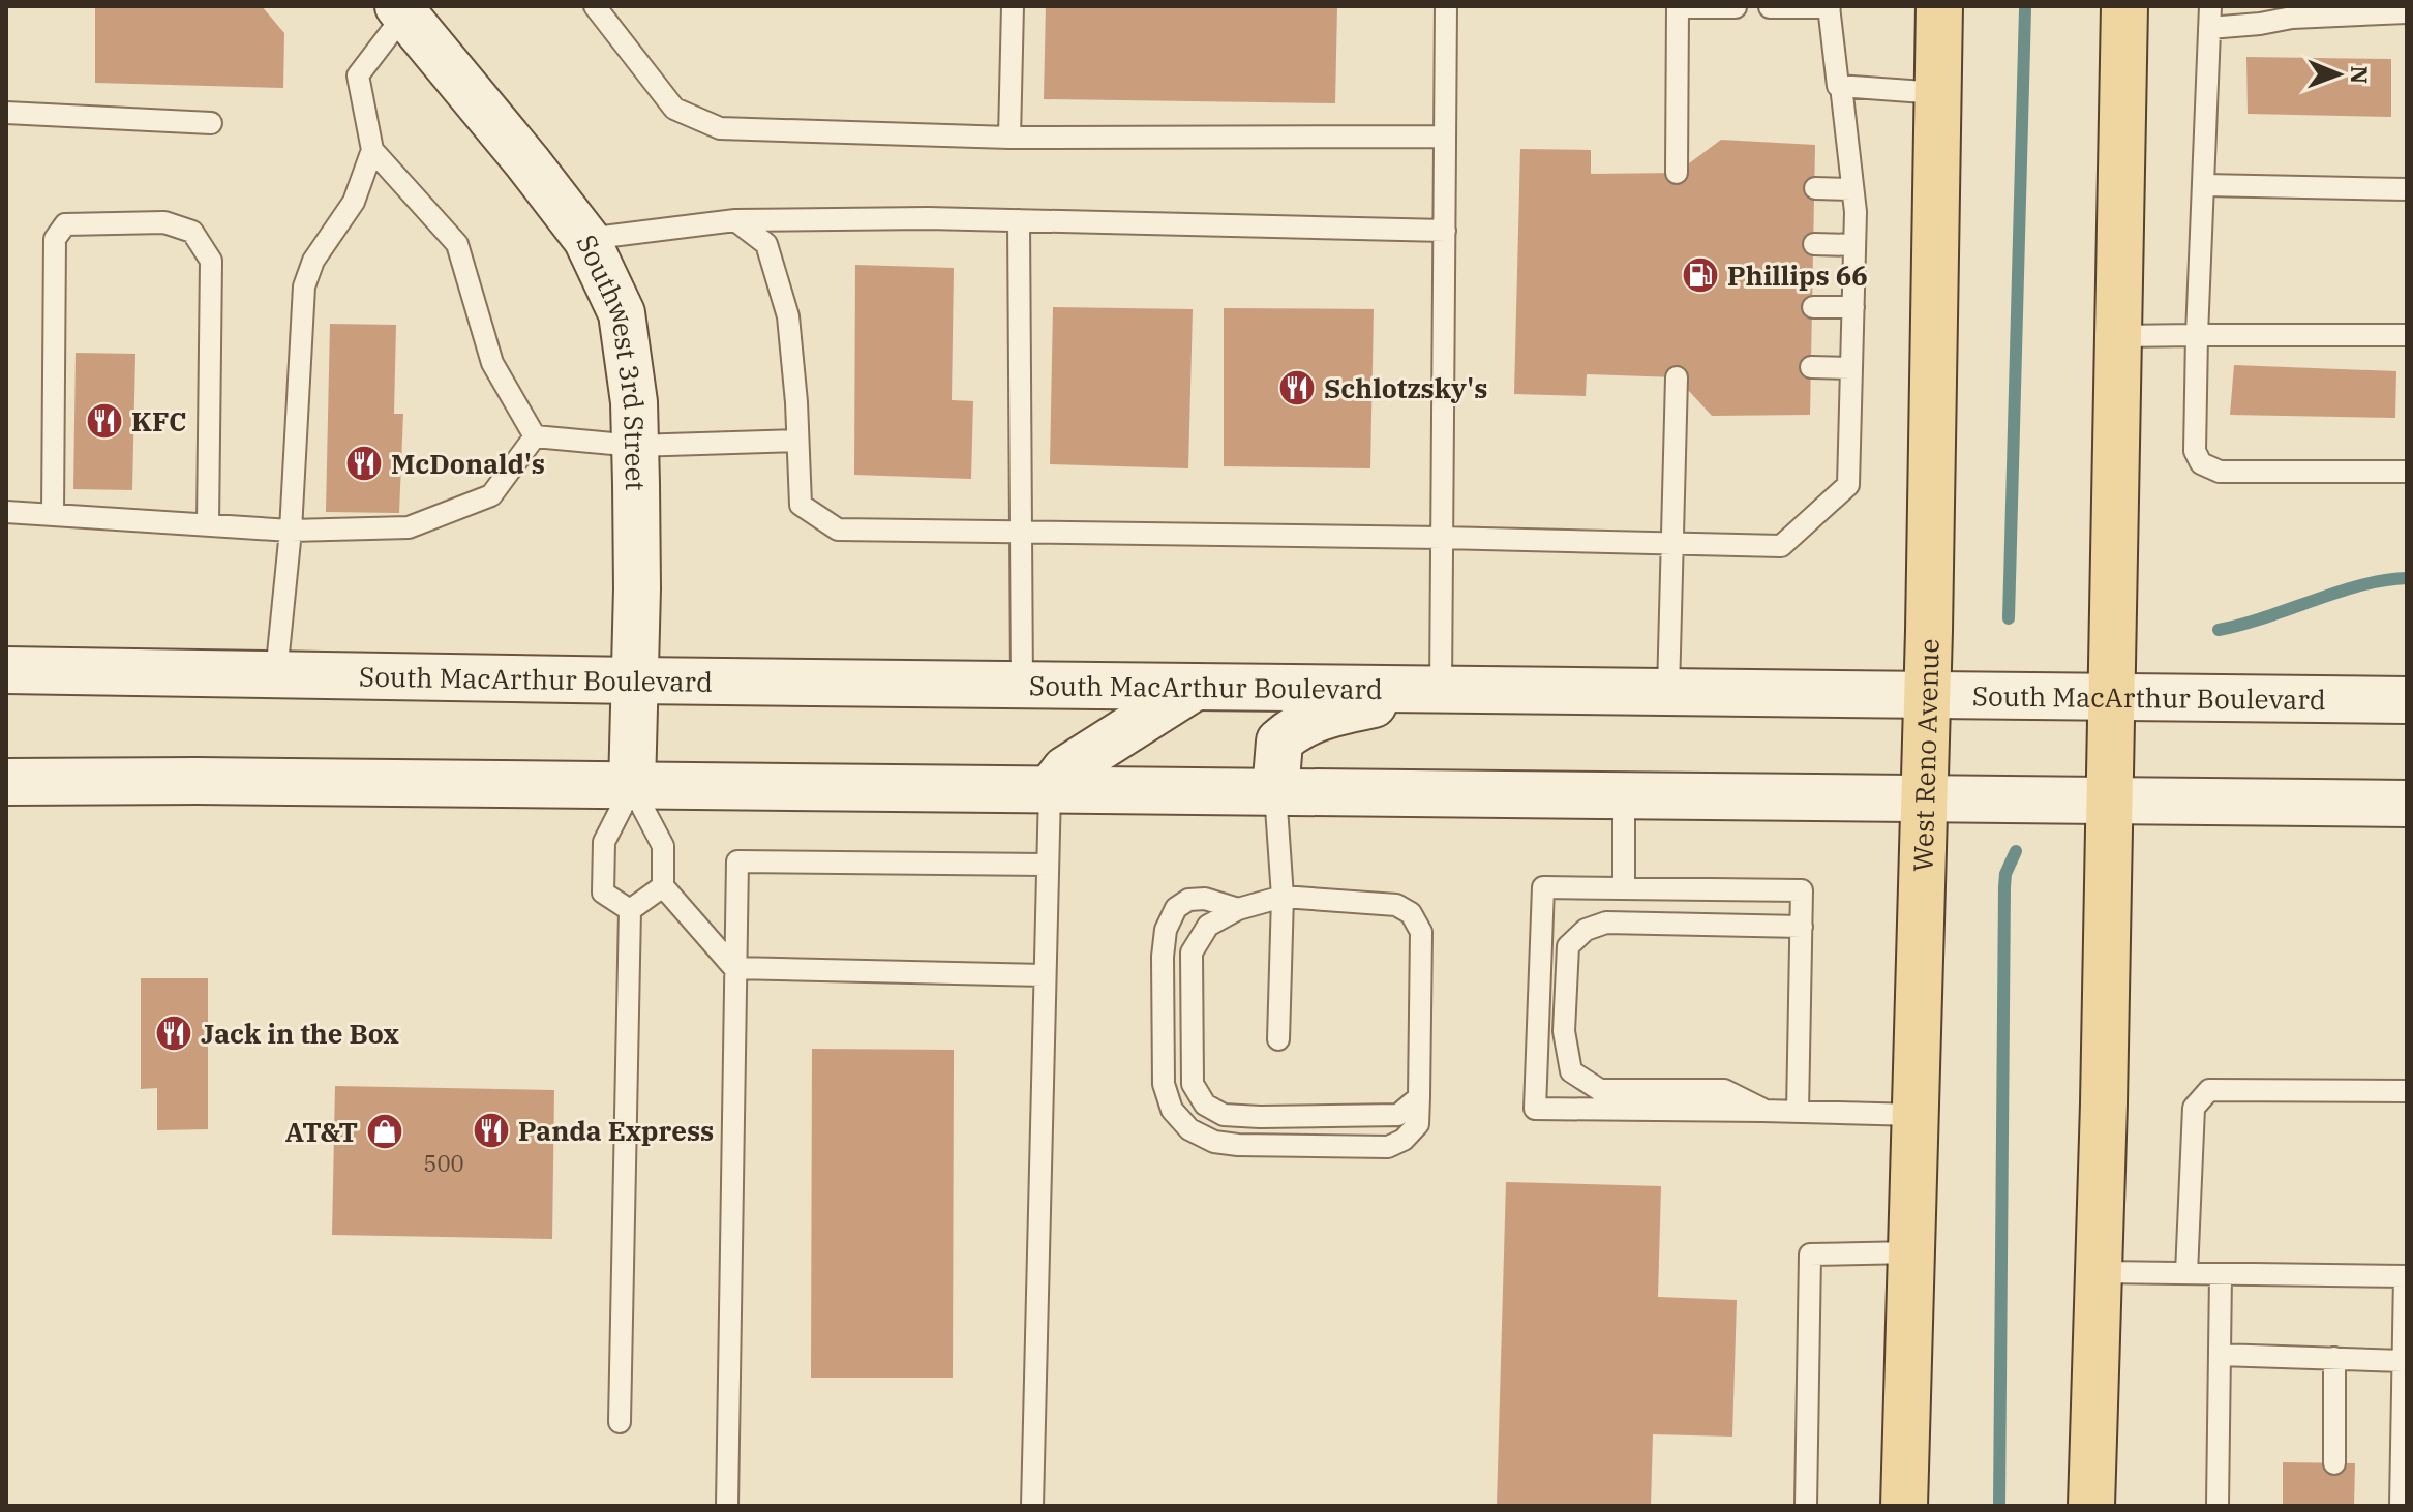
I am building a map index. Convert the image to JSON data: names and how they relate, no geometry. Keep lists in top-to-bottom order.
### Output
{
  "streets": {
    "main road": ["Southwest 3rd Street", "South MacArthur Boulevard", "West Reno Avenue"]
  },
  "crossings": [
    ["Southwest 3rd Street", "South MacArthur Boulevard"],
    ["South MacArthur Boulevard", "West Reno Avenue"]
  ],
  "places": {
    "fuel station": ["Phillips 66"],
    "restaurant": [
      "Schlotzsky's",
      "KFC",
      "McDonald's",
      "Jack in the Box",
      "Panda Express"
    ],
    "shop": ["AT&T"]
  },
  "house_numbers": ["500"],
  "north": "right"
}
